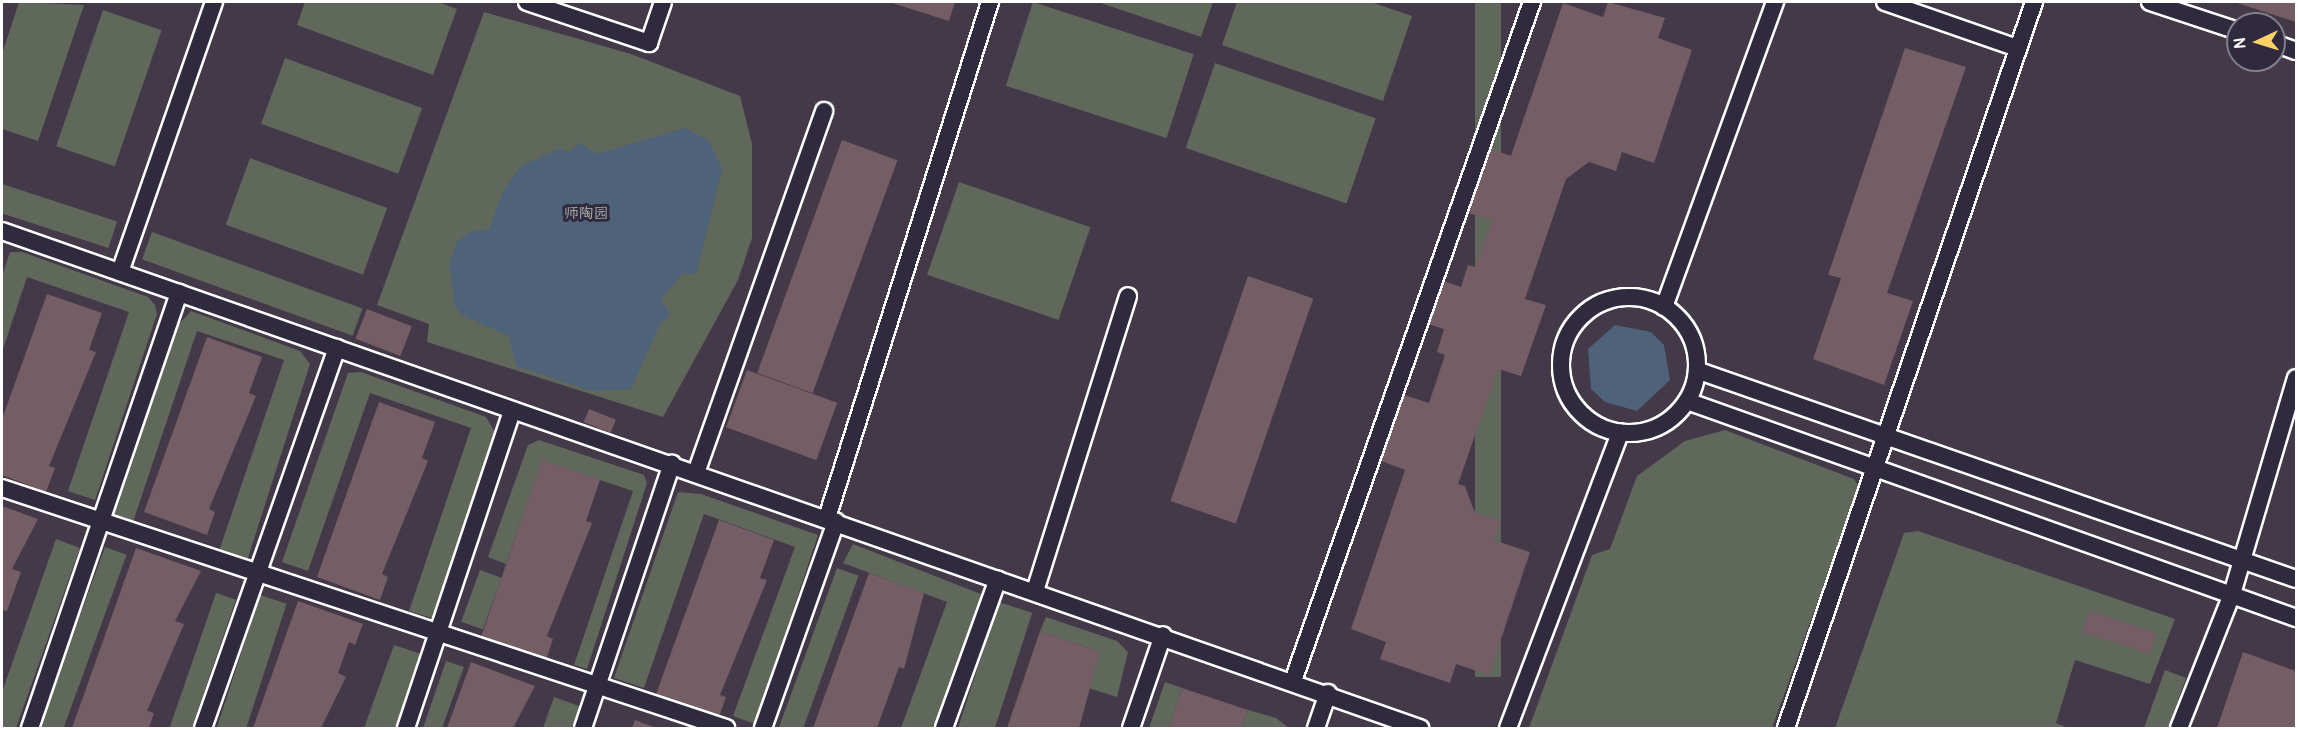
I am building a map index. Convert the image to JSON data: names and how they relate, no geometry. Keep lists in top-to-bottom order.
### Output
{
  "parks": ["师陶园"],
  "north": "left"
}
